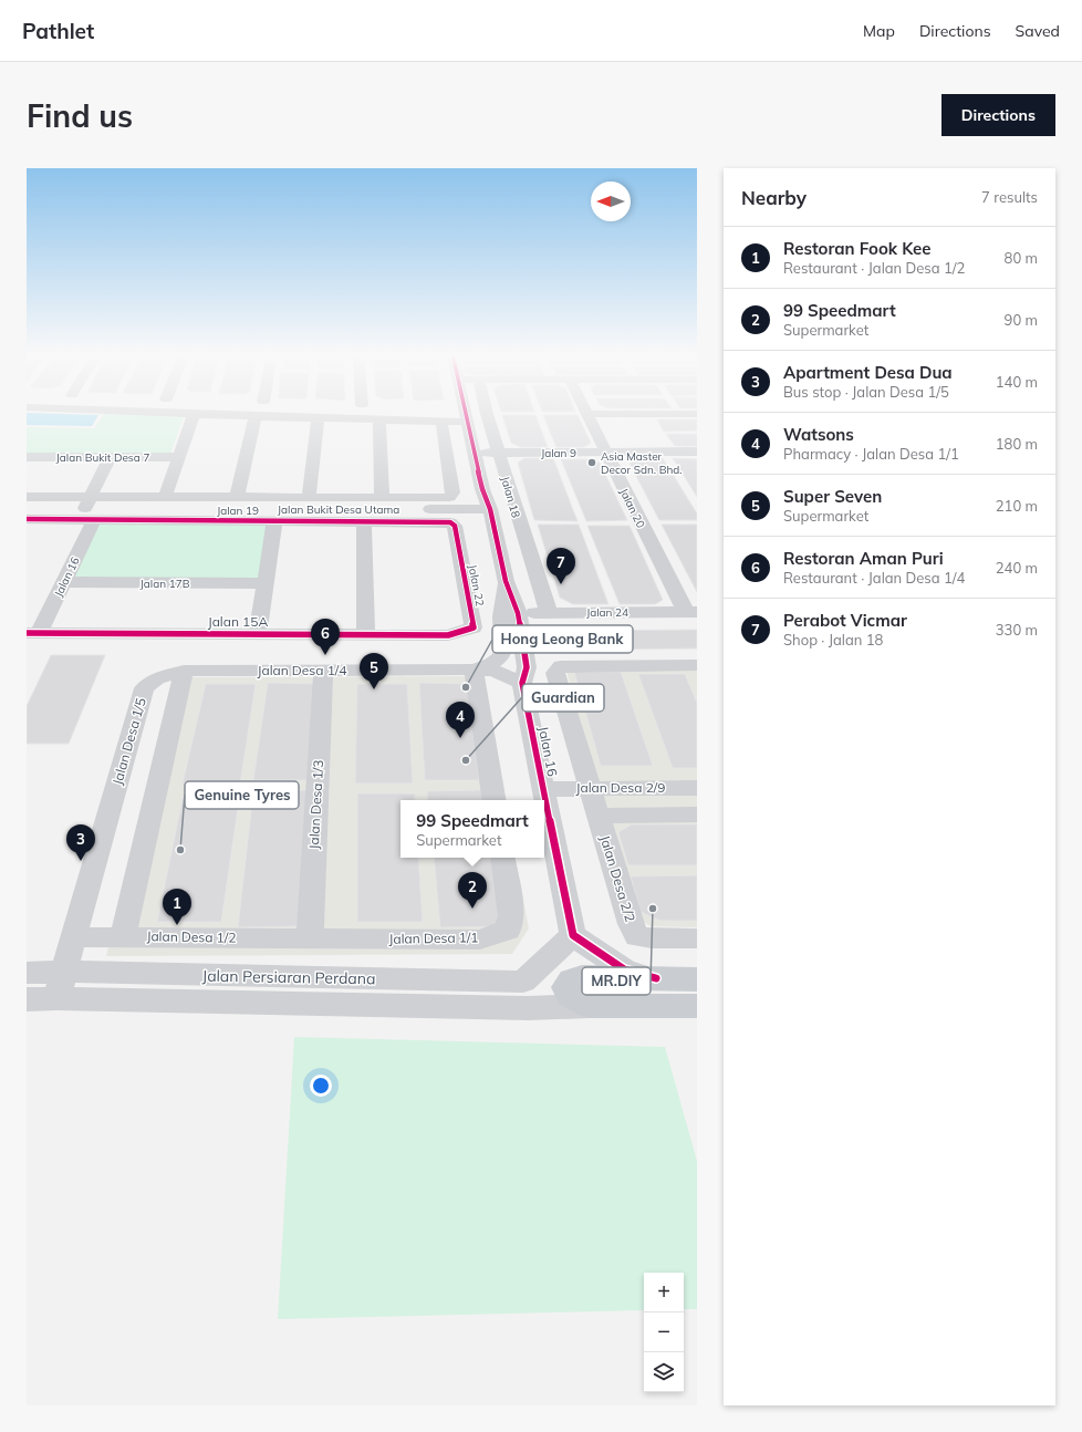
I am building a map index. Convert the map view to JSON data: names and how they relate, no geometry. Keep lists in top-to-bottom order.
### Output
{
  "streets": {
    "main road": ["Jalan Persiaran Perdana"],
    "street": [
      "Jalan 9",
      "Jalan Bukit Desa 7",
      "Jalan 18",
      "Jalan 20",
      "Jalan Bukit Desa Utama",
      "Jalan 19",
      "Jalan 16",
      "Jalan 17B",
      "Jalan 22",
      "Jalan 24",
      "Jalan 15A",
      "Jalan Desa 1/4",
      "Jalan Desa 1/5",
      "Jalan Desa 2/9",
      "Jalan Desa 1/3",
      "Jalan Desa 2/2",
      "Jalan Desa 1/2",
      "Jalan Desa 1/1"
    ]
  },
  "crossings": [
    ["Jalan 9", "Jalan 18"],
    ["Jalan 9", "Jalan 20"],
    ["Jalan 9", "Jalan 16"],
    ["Jalan Bukit Desa 7", "Jalan 16"],
    ["Jalan 18", "Jalan 24"],
    ["Jalan 20", "Jalan 24"],
    ["Jalan Bukit Desa Utama", "Jalan 19"],
    ["Jalan Bukit Desa Utama", "Jalan 16"],
    ["Jalan 19", "Jalan 16"],
    ["Jalan 19", "Jalan 22"],
    ["Jalan 16", "Jalan 17B"],
    ["Jalan 16", "Jalan 24"],
    ["Jalan 16", "Jalan 15A"],
    ["Jalan 16", "Jalan Desa 1/4"],
    ["Jalan 16", "Jalan Desa 2/9"],
    ["Jalan 22", "Jalan 15A"],
    ["Jalan Desa 1/4", "Jalan Desa 1/5"],
    ["Jalan Desa 1/4", "Jalan Desa 1/3"],
    ["Jalan Desa 1/5", "Jalan Desa 1/2"],
    ["Jalan Desa 1/5", "Jalan Persiaran Perdana"],
    ["Jalan Desa 2/9", "Jalan Desa 2/2"],
    ["Jalan Desa 1/3", "Jalan Desa 1/2"],
    ["Jalan Desa 1/3", "Jalan Desa 1/1"],
    ["Jalan Desa 1/2", "Jalan Desa 1/1"]
  ],
  "places": [
    "Asia Master Decor Sdn. Bhd.",
    "Hong Leong Bank",
    "Guardian",
    "Genuine Tyres",
    "MR.DIY"
  ],
  "north": "left",
  "page": {
    "header": "Pathlet",
    "nav": ["Map", "Directions", "Saved"],
    "buttons": "Directions",
    "title": "Find us",
    "heading": ["Nearby", "7 results"],
    "list": [
      {
        "mark": "1",
        "name": "Restoran Fook Kee",
        "note": "Restaurant · Jalan Desa 1/2",
        "value": "80 m"
      },
      {
        "mark": "2",
        "name": "99 Speedmart",
        "note": "Supermarket",
        "value": "90 m"
      },
      {
        "mark": "3",
        "name": "Apartment Desa Dua",
        "note": "Bus stop · Jalan Desa 1/5",
        "value": "140 m"
      },
      {
        "mark": "4",
        "name": "Watsons",
        "note": "Pharmacy · Jalan Desa 1/1",
        "value": "180 m"
      },
      {
        "mark": "5",
        "name": "Super Seven",
        "note": "Supermarket",
        "value": "210 m"
      },
      {
        "mark": "6",
        "name": "Restoran Aman Puri",
        "note": "Restaurant · Jalan Desa 1/4",
        "value": "240 m"
      },
      {
        "mark": "7",
        "name": "Perabot Vicmar",
        "note": "Shop · Jalan 18",
        "value": "330 m"
      }
    ],
    "pins": [
      "7",
      "6",
      "5",
      "4",
      "3",
      "2",
      "1"
    ],
    "popup": ["99 Speedmart", "Supermarket"],
    "map_buttons": ["+", "−"]
  }
}
